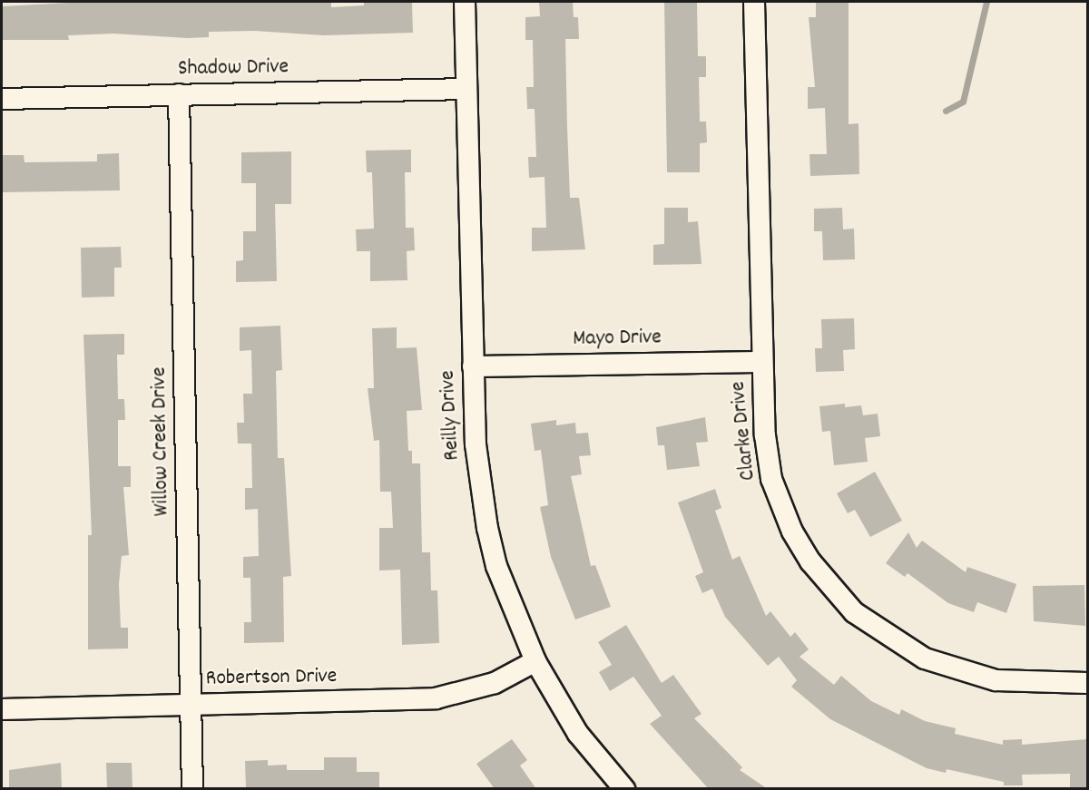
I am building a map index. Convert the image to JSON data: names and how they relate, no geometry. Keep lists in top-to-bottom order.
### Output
{
  "streets": {
    "street": [
      "Shadow Drive",
      "Mayo Drive",
      "Reilly Drive",
      "Clarke Drive",
      "Willow Creek Drive",
      "Robertson Drive"
    ]
  },
  "crossings": [
    ["Shadow Drive", "Reilly Drive"],
    ["Shadow Drive", "Willow Creek Drive"],
    ["Mayo Drive", "Reilly Drive"],
    ["Mayo Drive", "Clarke Drive"],
    ["Reilly Drive", "Robertson Drive"],
    ["Willow Creek Drive", "Robertson Drive"]
  ]
}
